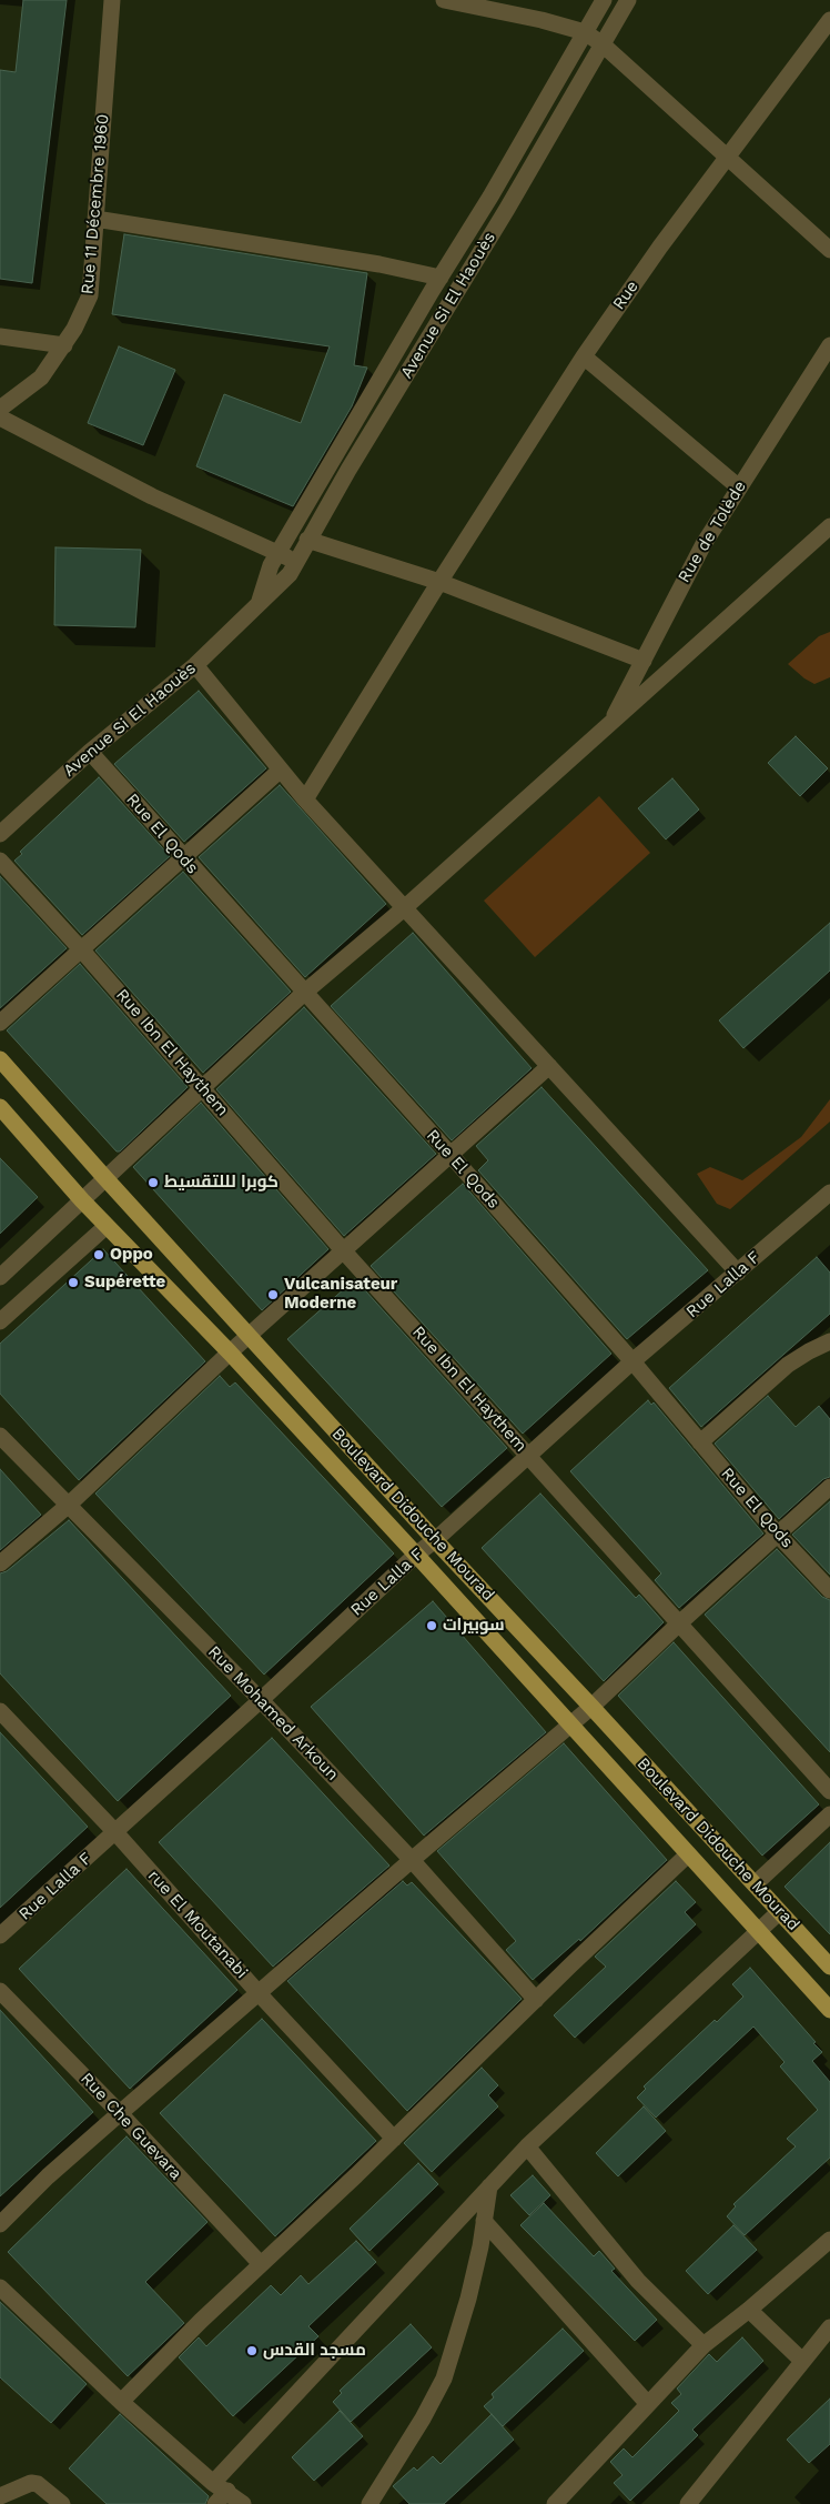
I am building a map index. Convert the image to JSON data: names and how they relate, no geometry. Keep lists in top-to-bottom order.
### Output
{
  "streets": {
    "main road": ["Boulevard Didouche Mourad"],
    "street": [
      "Rue 11 Décembre 1960",
      "Rue",
      "Avenue Si El Haouès",
      "Rue de Tolède",
      "Rue El Qods",
      "Rue Ibn El Haythem",
      "Rue Lalla F",
      "Rue Mohamed Arkoun",
      "rue El Moutanabi",
      "Rue Che Guevara"
    ]
  },
  "crossings": [
    ["Avenue Si El Haouès", "Rue El Qods"],
    ["Rue El Qods", "Rue Lalla F"],
    ["Rue Ibn El Haythem", "Rue Lalla F"],
    ["Rue Lalla F", "Boulevard Didouche Mourad"],
    ["Rue Lalla F", "Rue Mohamed Arkoun"],
    ["Rue Lalla F", "rue El Moutanabi"]
  ],
  "places": [
    "كوبرا لللتقسيط",
    "Oppo",
    "Supérette",
    "Vulcanisateur Moderne",
    "سوبيرات",
    "مسجد القدس"
  ]
}
